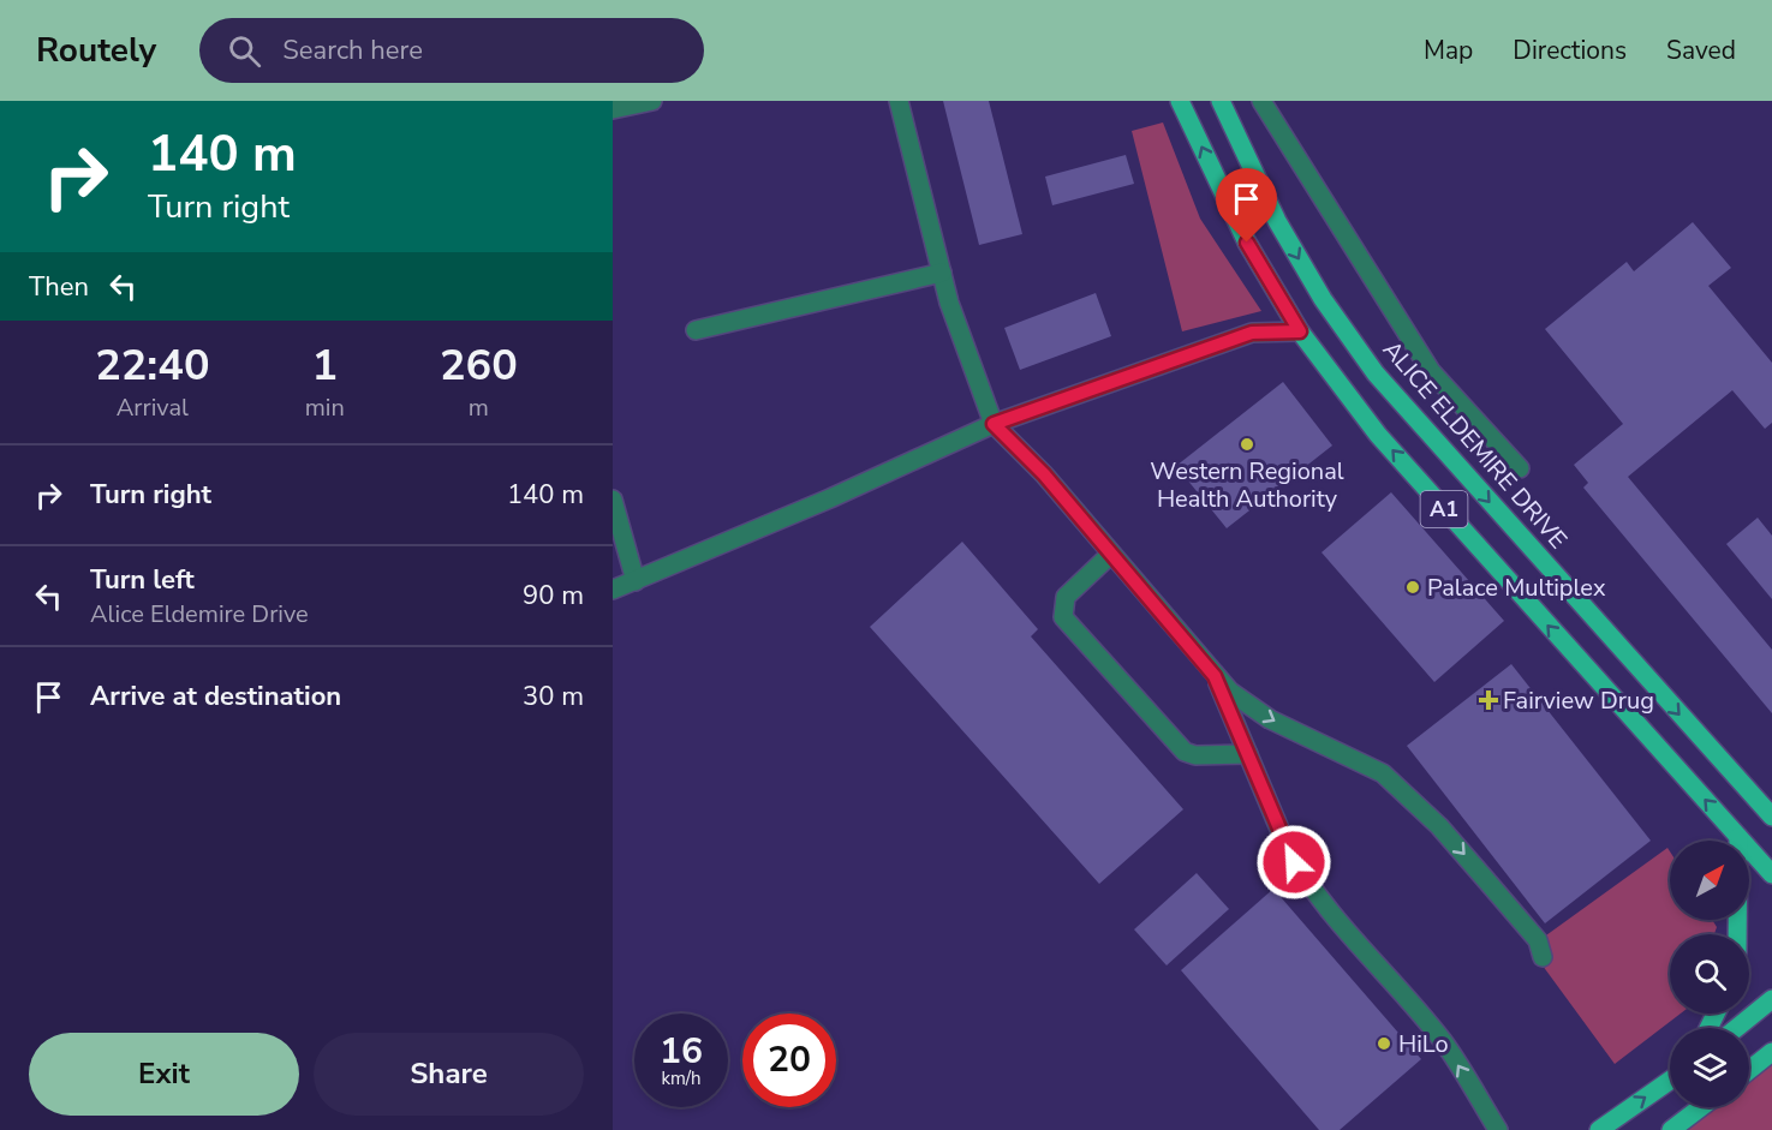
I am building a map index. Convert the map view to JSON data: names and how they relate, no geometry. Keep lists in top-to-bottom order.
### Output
{
  "streets": {
    "main road": ["ALICE ELDEMIRE DRIVE", "A1"]
  },
  "places": {
    "other": ["Western Regional Health Authority", "Palace Multiplex", "HiLo"],
    "health": ["Fairview Drug"]
  },
  "north": "top right",
  "page": {
    "header": "Routely",
    "search": "Search here",
    "nav": ["Map", "Directions", "Saved"],
    "turn": ["140 m", "Turn right"],
    "then": "Then",
    "eta": [
      "22:40",
      "Arrival",
      "1",
      "min",
      "260",
      "m"
    ],
    "list": [
      {
        "name": "Turn right",
        "value": "140 m"
      },
      {
        "name": "Turn left",
        "note": "Alice Eldemire Drive",
        "value": "90 m"
      },
      {
        "name": "Arrive at destination",
        "value": "30 m"
      }
    ],
    "speed": "16 km/h",
    "limit": "20",
    "buttons": ["Exit", "Share"]
  }
}
